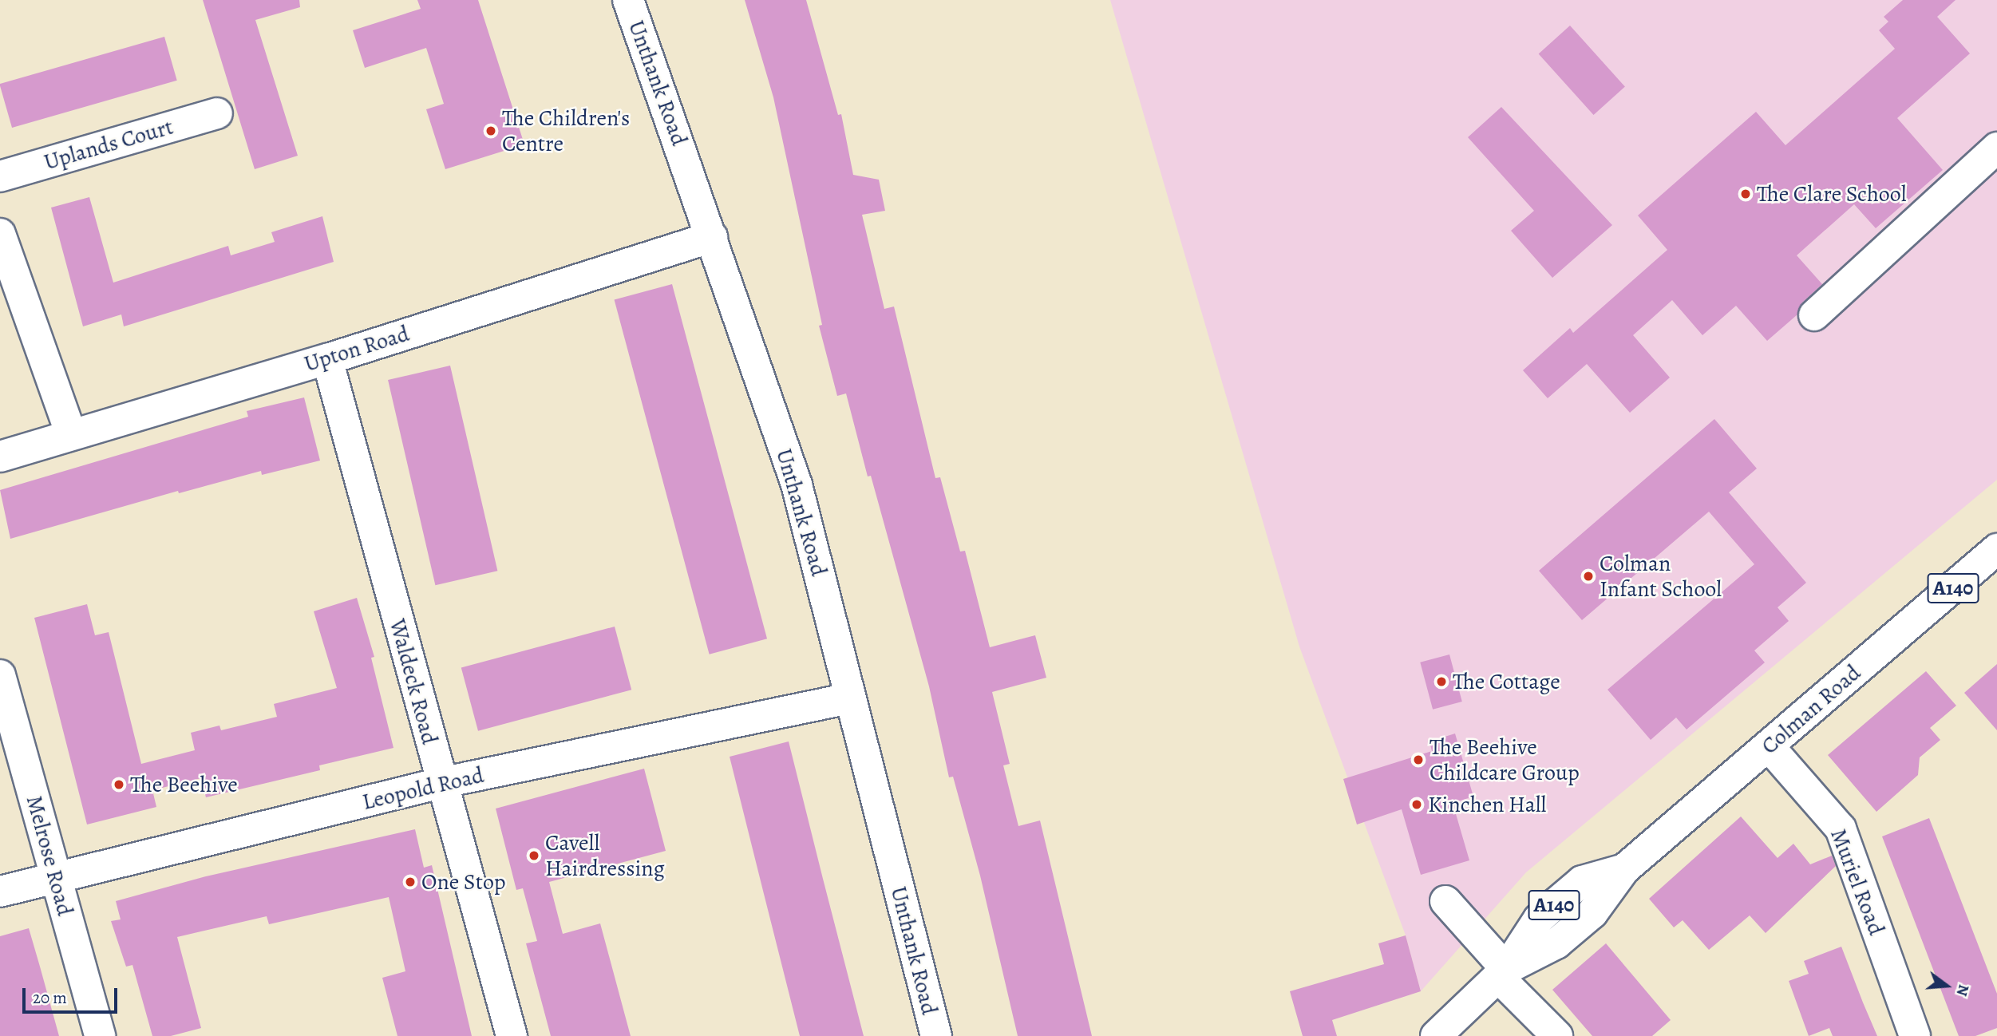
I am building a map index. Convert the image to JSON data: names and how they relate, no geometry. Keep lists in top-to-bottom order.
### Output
{
  "streets": {
    "main road": [
      "Unthank Road",
      "Uplands Court",
      "Upton Road",
      "A140",
      "Waldeck Road",
      "Colman Road",
      "Leopold Road",
      "Melrose Road",
      "Muriel Road"
    ]
  },
  "crossings": [
    ["Unthank Road", "Upton Road"],
    ["Unthank Road", "Leopold Road"],
    ["Upton Road", "Waldeck Road"],
    ["Waldeck Road", "Leopold Road"],
    ["Colman Road", "Muriel Road"],
    ["Leopold Road", "Melrose Road"]
  ],
  "places": [
    "The Children's Centre",
    "The Clare School",
    "Colman Infant School",
    "The Cottage",
    "The Beehive Childcare Group",
    "The Beehive",
    "Kinchen Hall",
    "Cavell Hairdressing",
    "One Stop"
  ],
  "scale_bar": "20 m",
  "north": "right"
}
